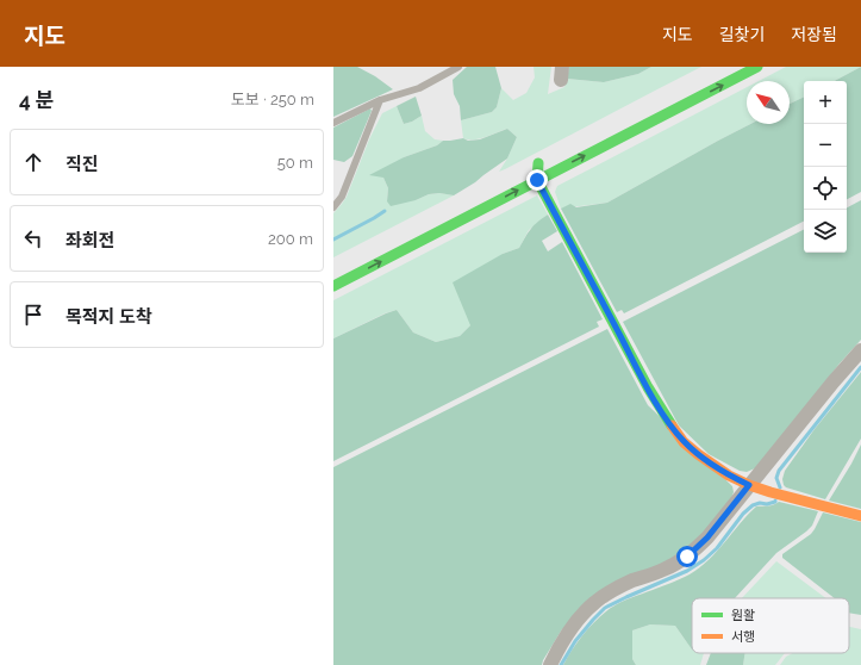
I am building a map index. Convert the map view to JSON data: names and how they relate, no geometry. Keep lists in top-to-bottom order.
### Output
{
  "legend": ["원활", "서행"],
  "north": "top left",
  "page": {
    "header": "지도",
    "nav": ["지도", "길찾기", "저장됨"],
    "heading": ["4 분", "도보 · 250 m"],
    "map_buttons": ["+", "−"],
    "list": [
      ["직진", "50 m"],
      ["좌회전", "200 m"],
      "목적지 도착"
    ]
  }
}
